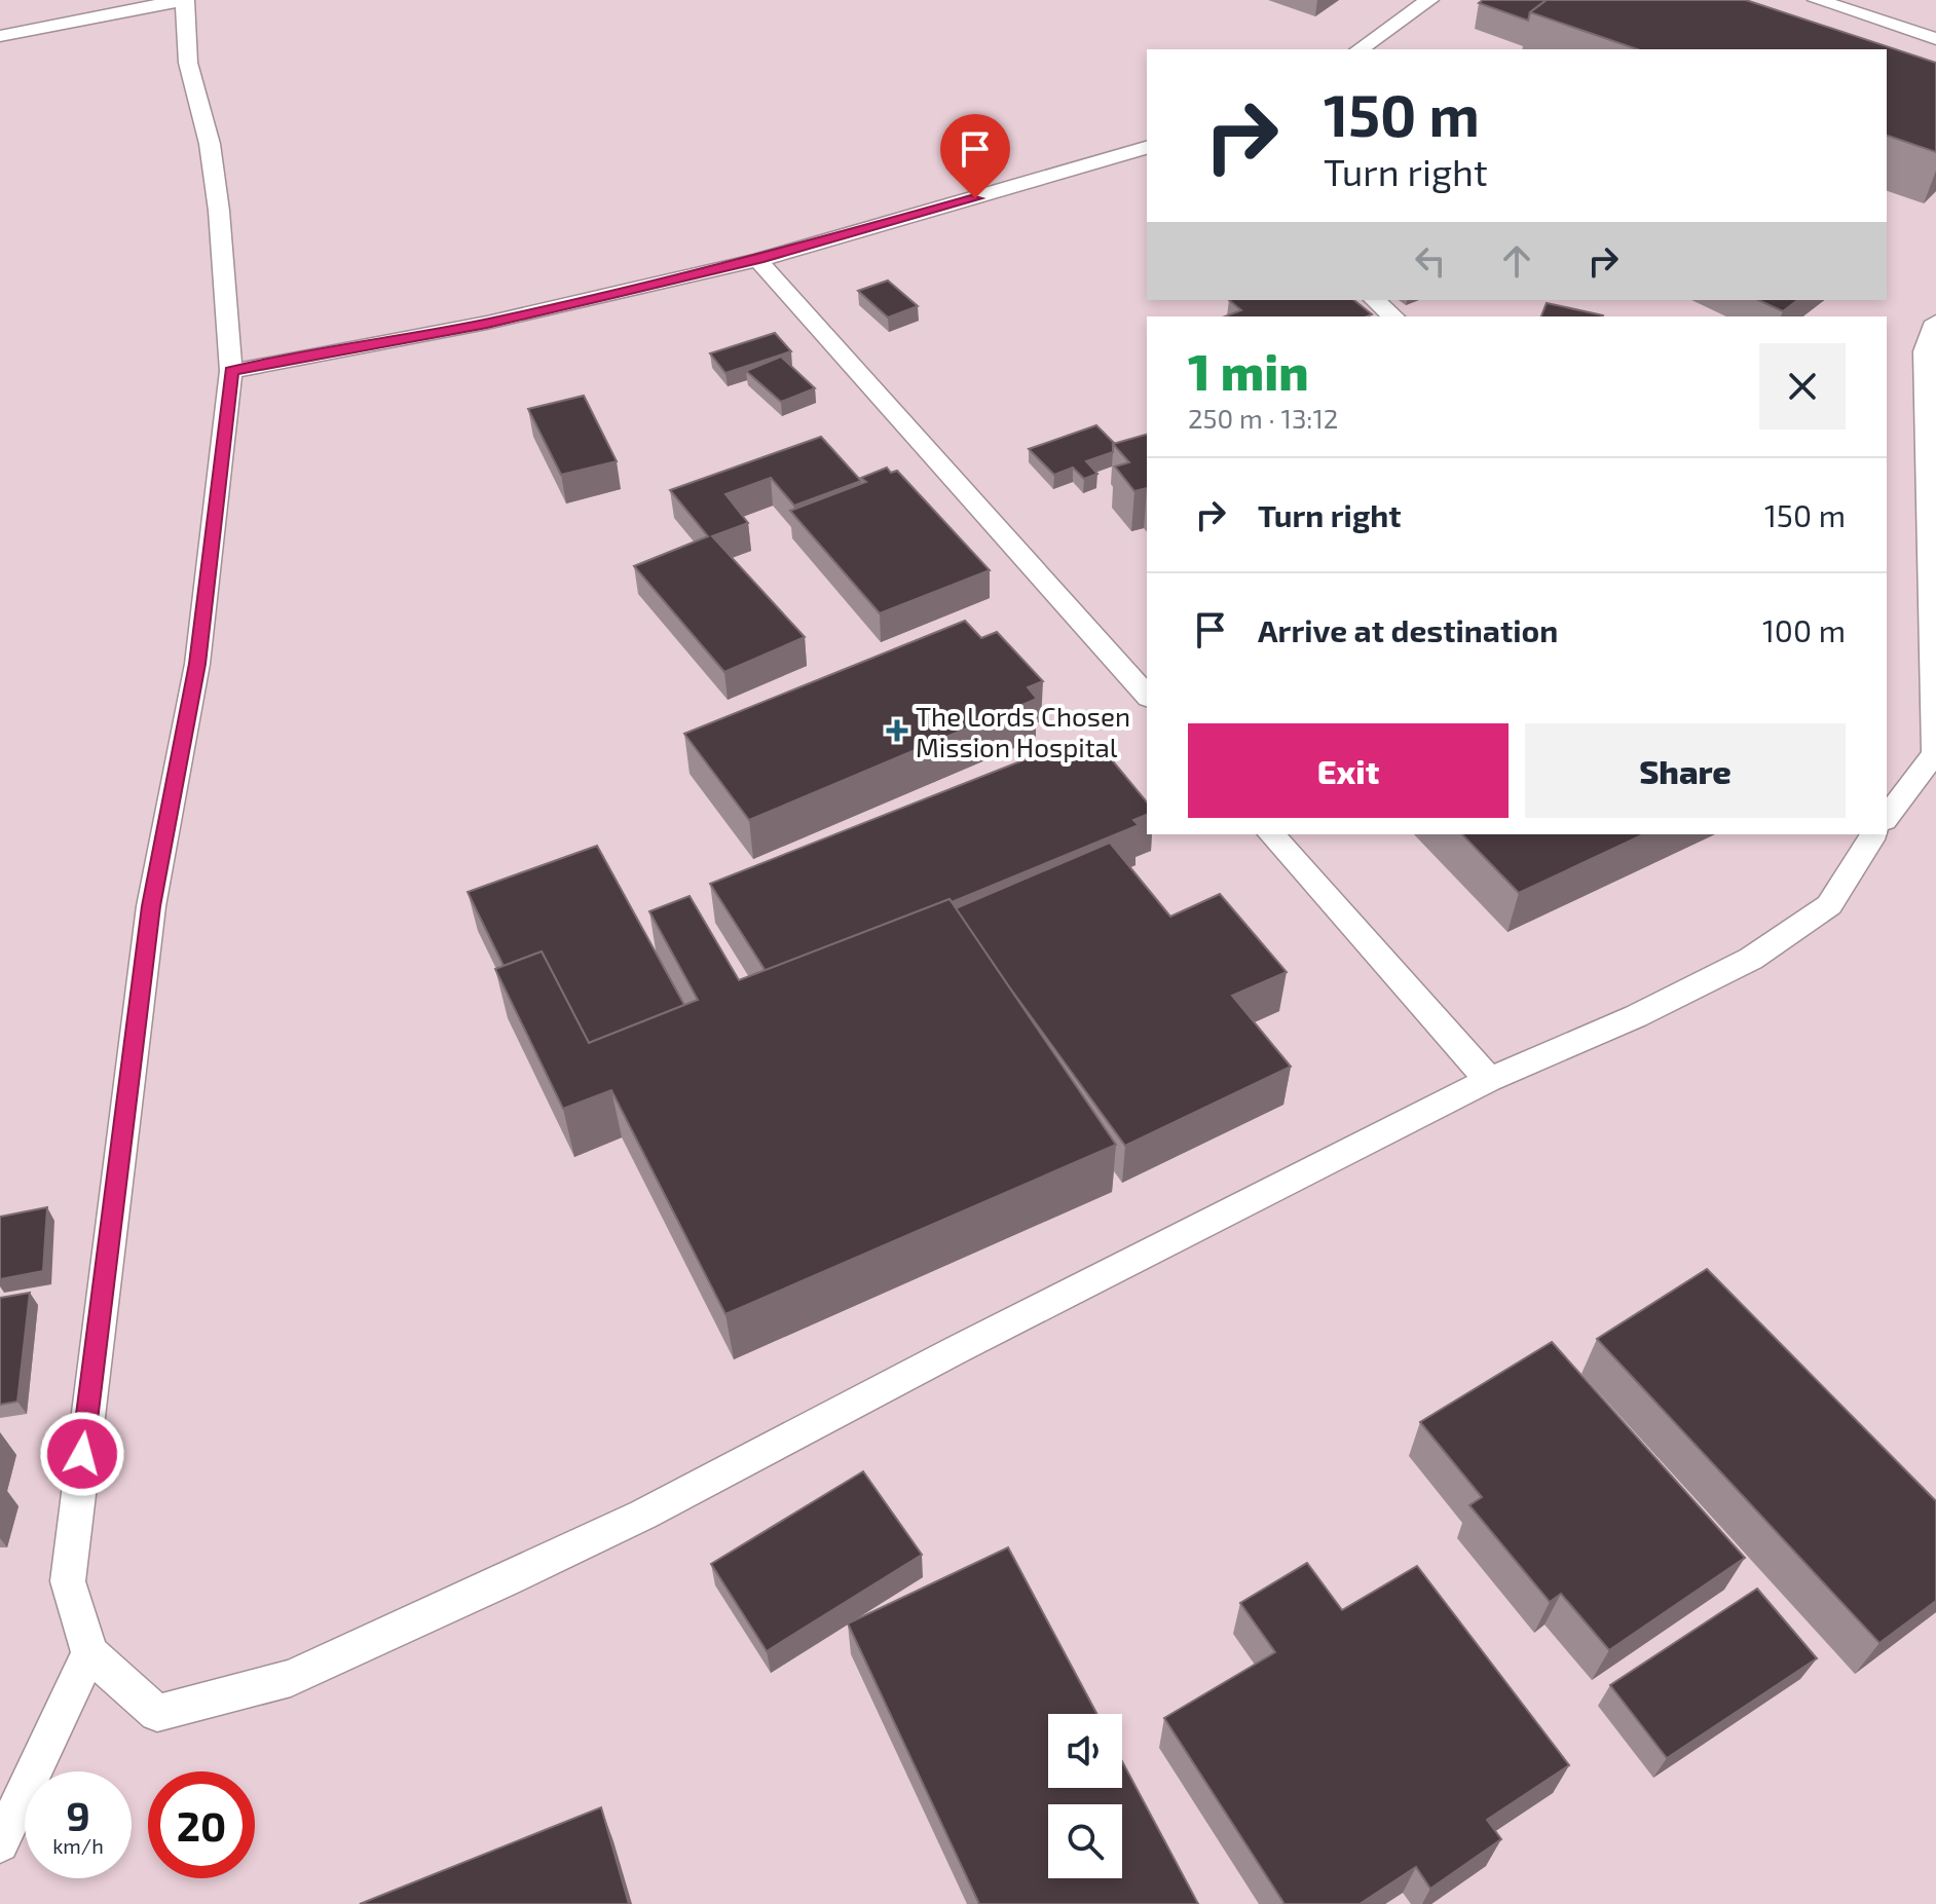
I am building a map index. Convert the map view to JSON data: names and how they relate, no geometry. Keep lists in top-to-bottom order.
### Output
{
  "places": {
    "health": ["The Lords Chosen Mission Hospital"]
  },
  "page": {
    "turn": ["150 m", "Turn right"],
    "heading": ["1 min", "250 m · 13:12"],
    "list": [
      {
        "name": "Turn right",
        "value": "150 m"
      },
      {
        "name": "Arrive at destination",
        "value": "100 m"
      }
    ],
    "buttons": ["Exit", "Share"],
    "speed": "9 km/h",
    "limit": "20"
  }
}
